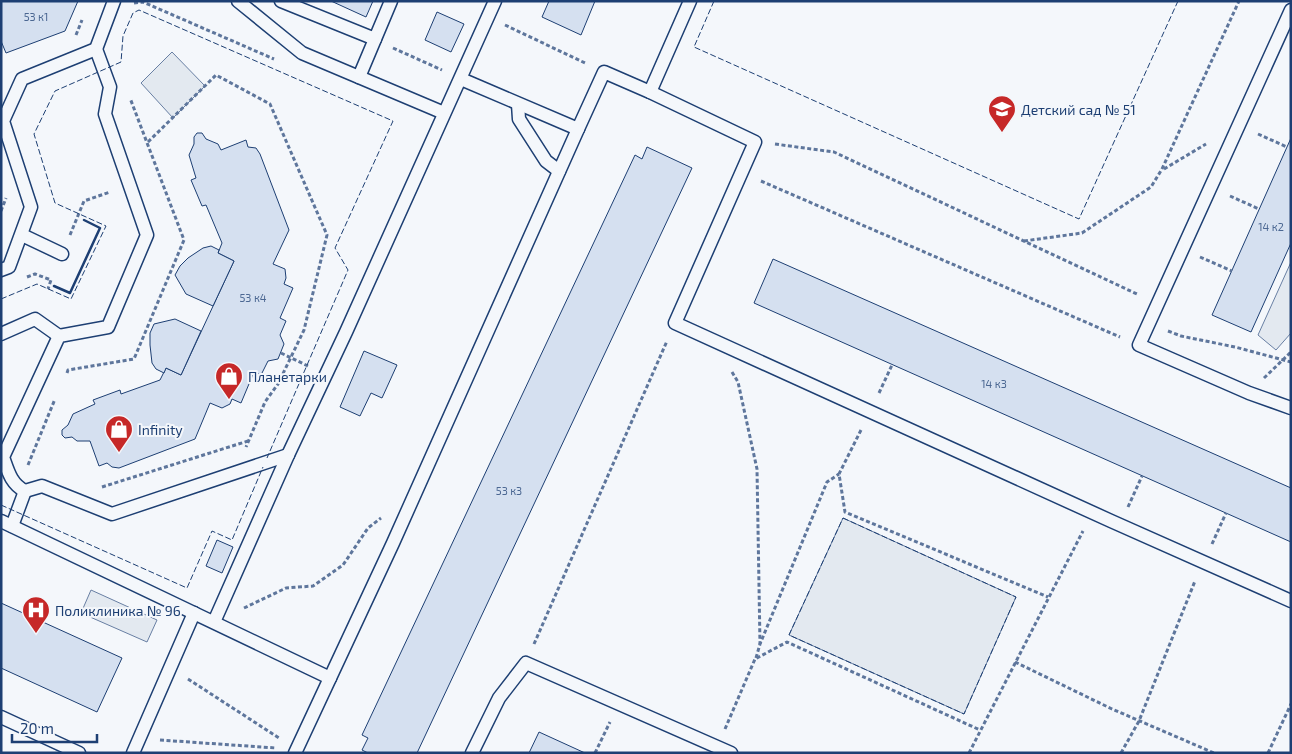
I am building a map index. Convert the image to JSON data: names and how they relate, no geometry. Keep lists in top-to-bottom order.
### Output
{
  "places": {
    "school or university": ["Детский сад № 51"],
    "shop": ["Планетарки", "Infinity"],
    "hospital": ["Поликлиника № 96"]
  },
  "house_numbers": [
    "53 к1",
    "14 к2",
    "53 к4",
    "14 к3",
    "53 к3"
  ],
  "scale_bar": "20 m"
}
